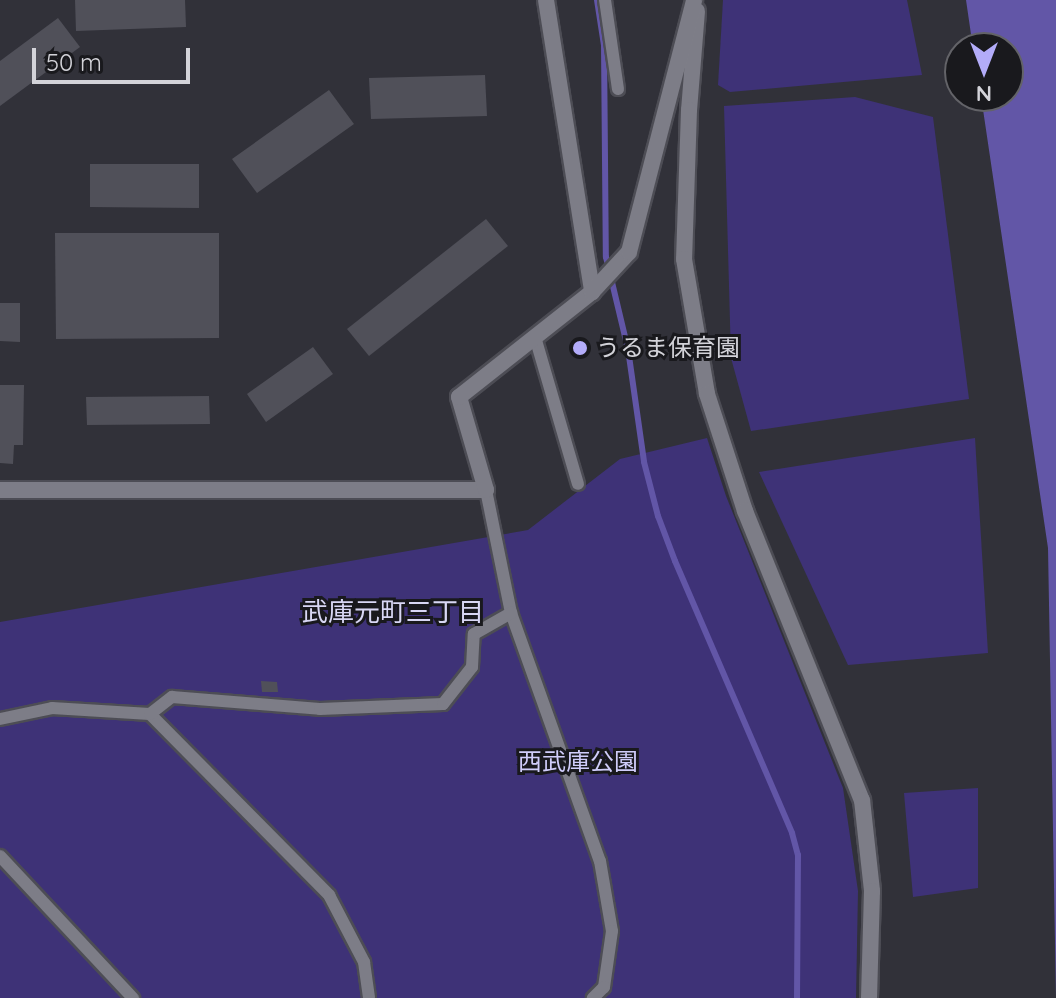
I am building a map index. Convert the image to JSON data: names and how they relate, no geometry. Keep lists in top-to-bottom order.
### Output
{
  "districts": ["武庫元町三丁目"],
  "parks": ["西武庫公園"],
  "places": ["うるま保育園"],
  "scale_bar": "50 m",
  "north": "bottom"
}
